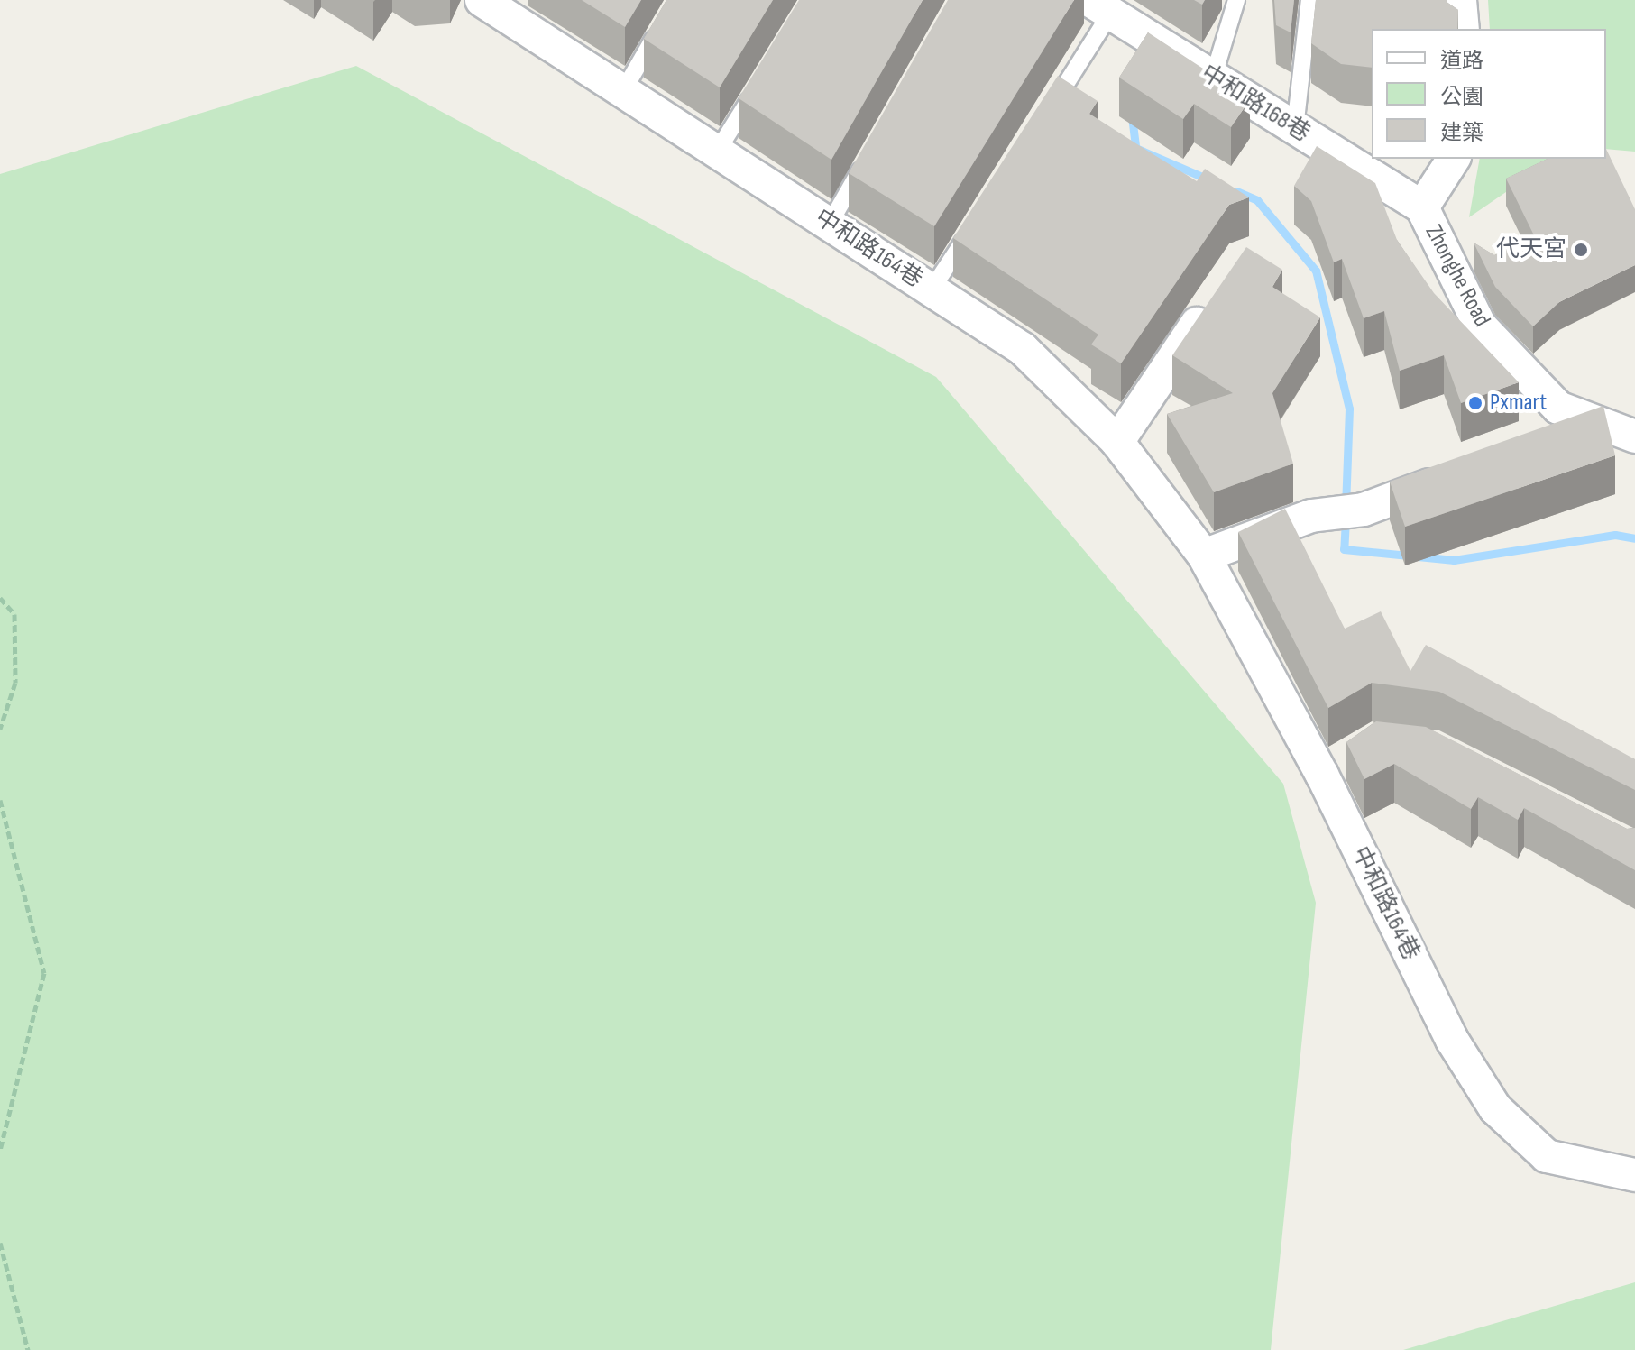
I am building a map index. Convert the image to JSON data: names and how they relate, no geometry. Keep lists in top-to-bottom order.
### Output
{
  "streets": {
    "street": ["中和路168巷", "中和路164巷", "Zhonghe Road"]
  },
  "crossings": [
    ["中和路168巷", "Zhonghe Road"]
  ],
  "places": ["代天宮", "Pxmart"],
  "legend": ["道路", "公園", "建築"]
}
